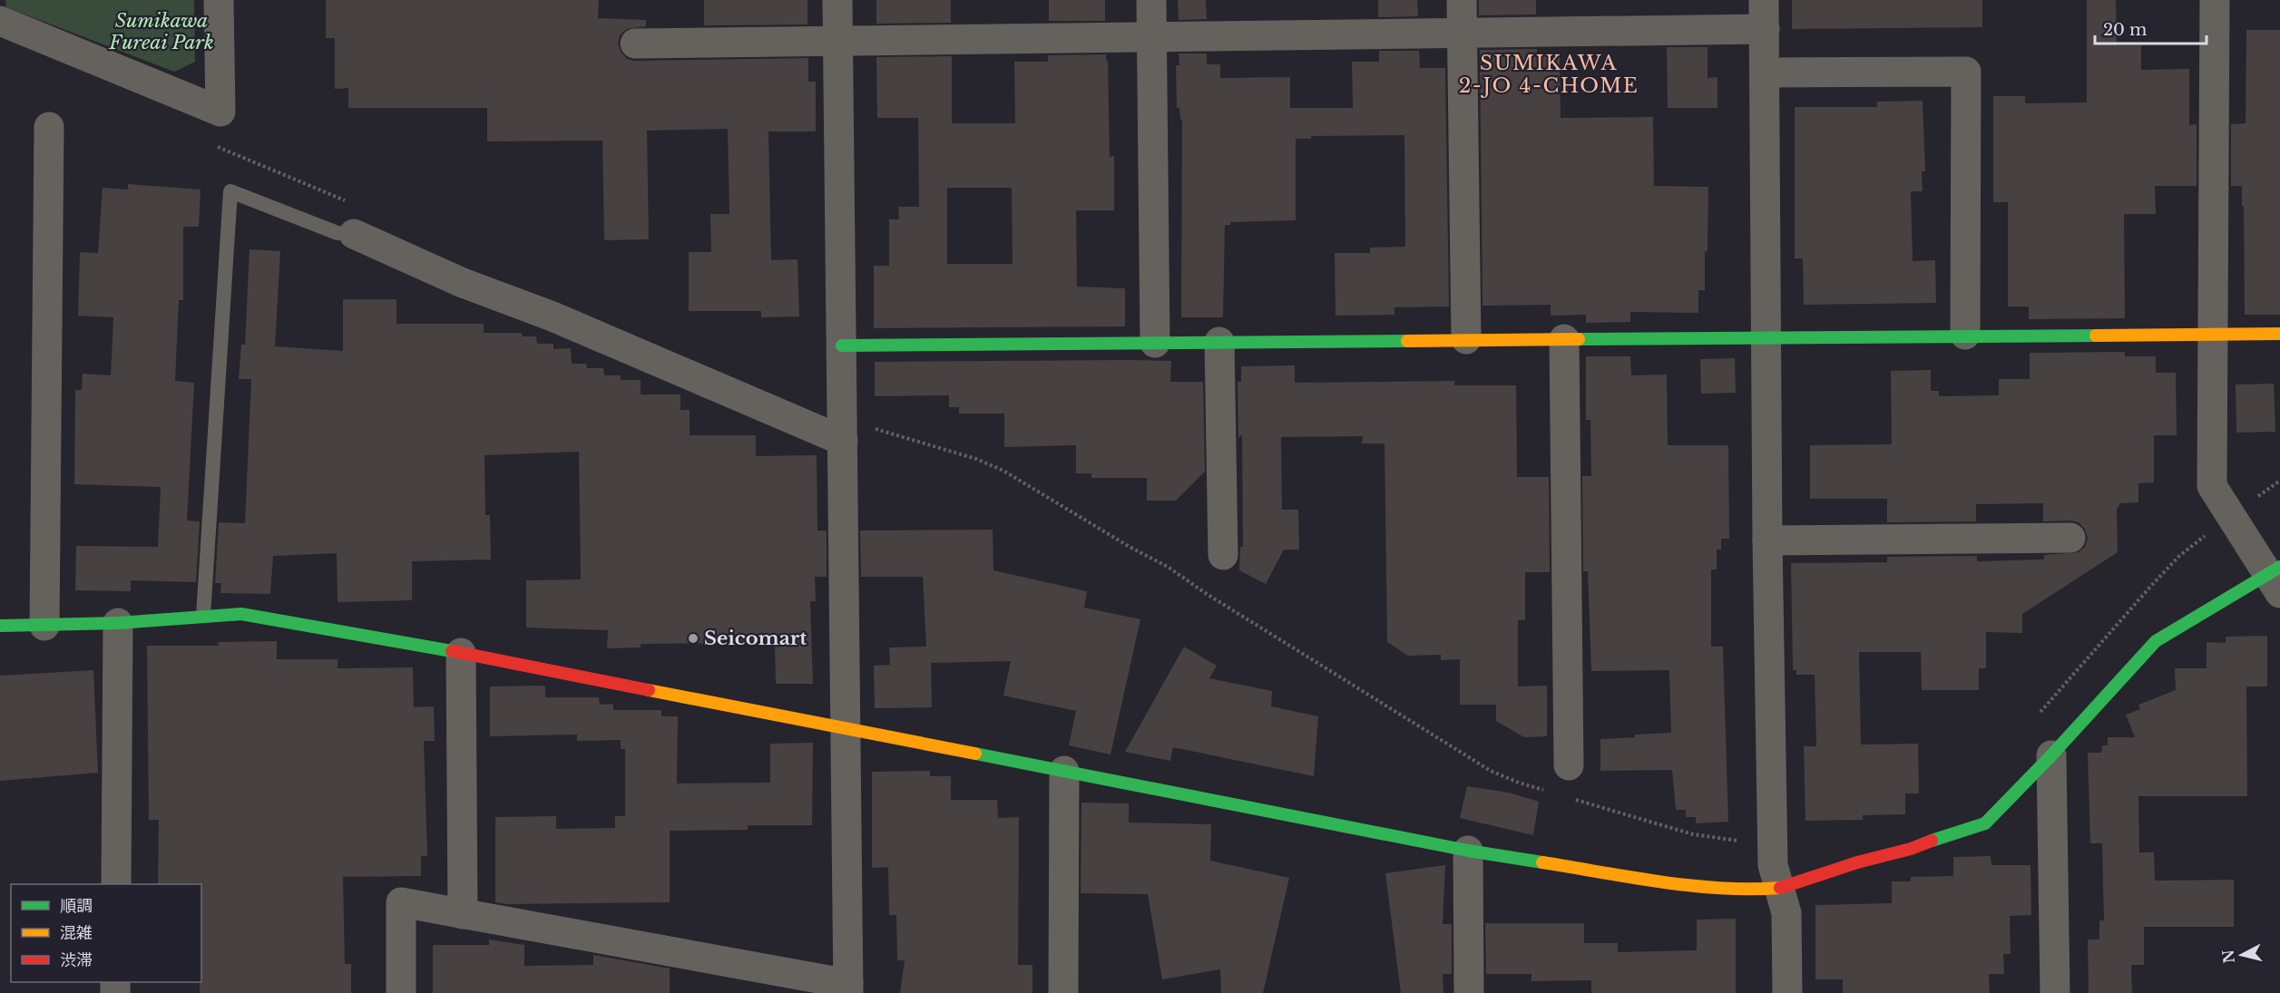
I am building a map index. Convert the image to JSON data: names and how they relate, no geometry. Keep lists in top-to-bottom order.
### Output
{
  "districts": ["SUMIKAWA 2-JO 4-CHOME"],
  "parks": ["Sumikawa Fureai Park"],
  "places": ["Seicomart"],
  "legend": ["順調", "混雑", "渋滞"],
  "scale_bar": "20 m",
  "north": "left"
}
